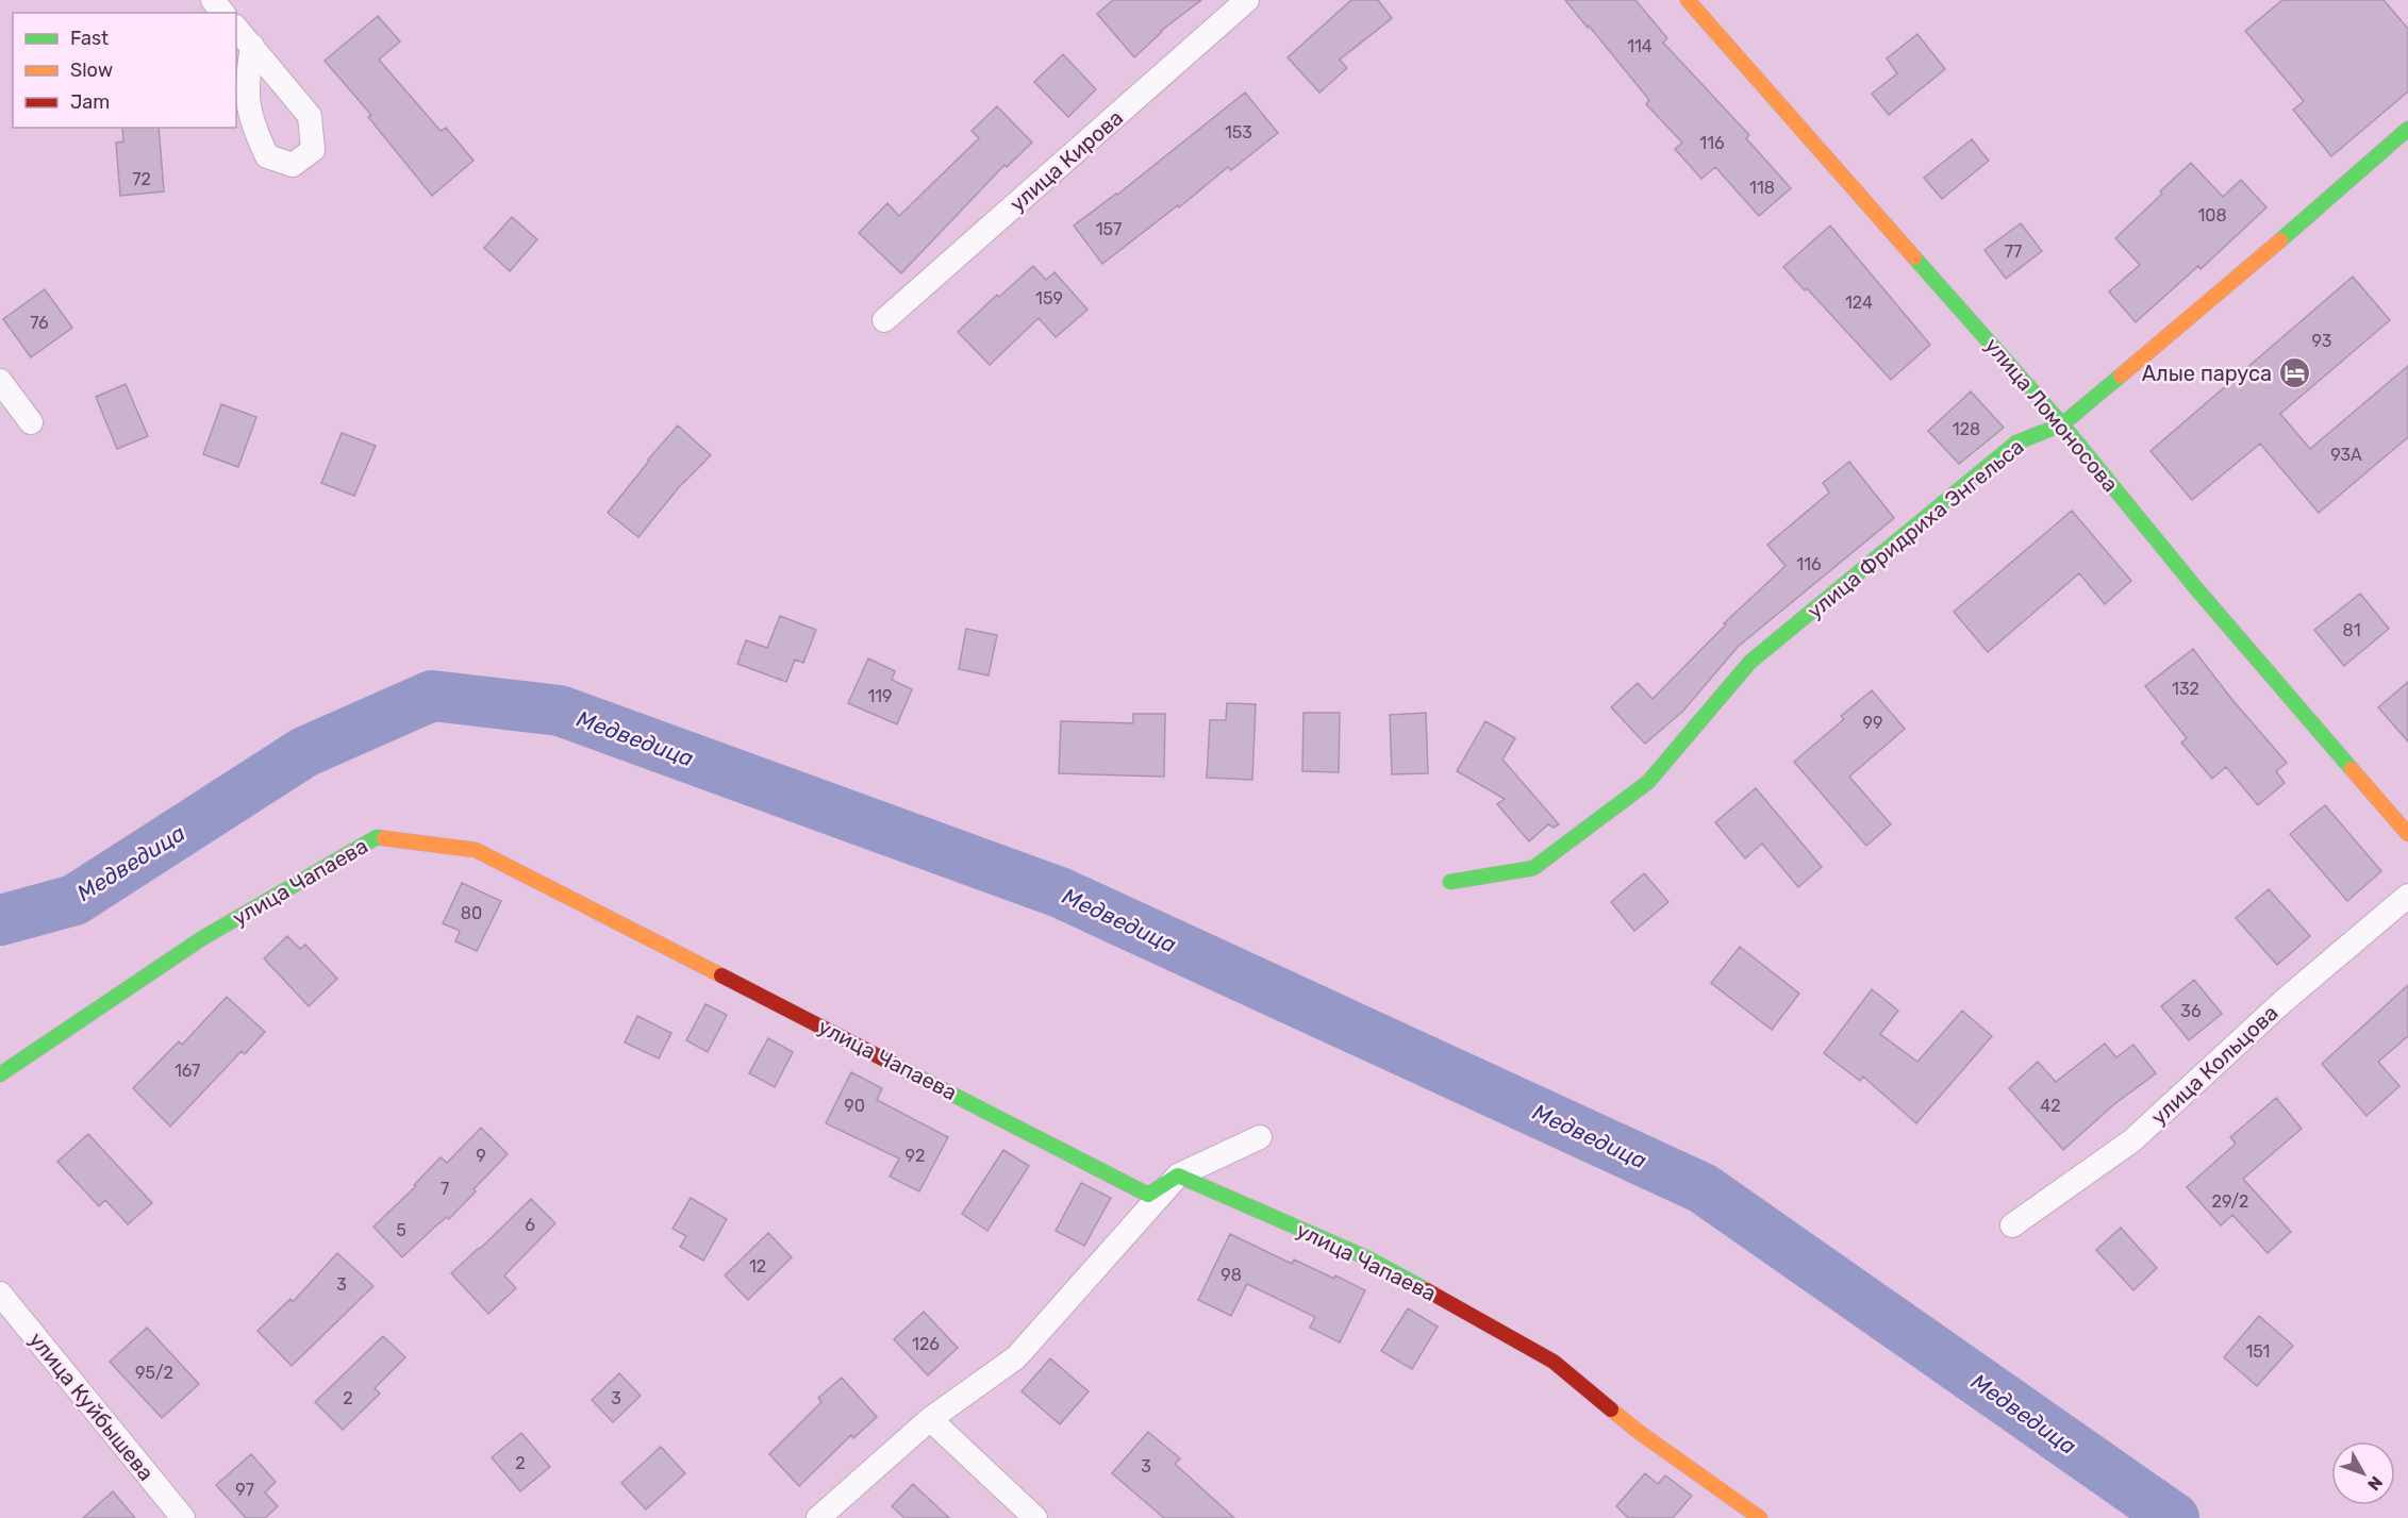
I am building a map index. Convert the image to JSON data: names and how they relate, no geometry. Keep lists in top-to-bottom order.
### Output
{
  "streets": {
    "street": [
      "улица Кирова",
      "улица Ломоносова",
      "улица Фридриха Энгельса",
      "улица Чапаева",
      "улица Кольцова",
      "улица Куйбышева"
    ]
  },
  "crossings": [
    ["улица Ломоносова", "улица Фридриха Энгельса"]
  ],
  "water": ["Медведица"],
  "places": {
    "hotel": ["Алые паруса"]
  },
  "house_numbers": [
    "114",
    "153",
    "116",
    "72",
    "118",
    "108",
    "157",
    "77",
    "159",
    "124",
    "76",
    "93",
    "128",
    "93А",
    "116",
    "81",
    "132",
    "119",
    "99",
    "80",
    "36",
    "167",
    "90",
    "42",
    "9",
    "92",
    "7",
    "29/2",
    "6",
    "5",
    "12",
    "98",
    "3",
    "126",
    "151",
    "95/2",
    "2",
    "3",
    "2",
    "3",
    "97"
  ],
  "legend": ["Fast", "Slow", "Jam"],
  "north": "bottom right"
}
